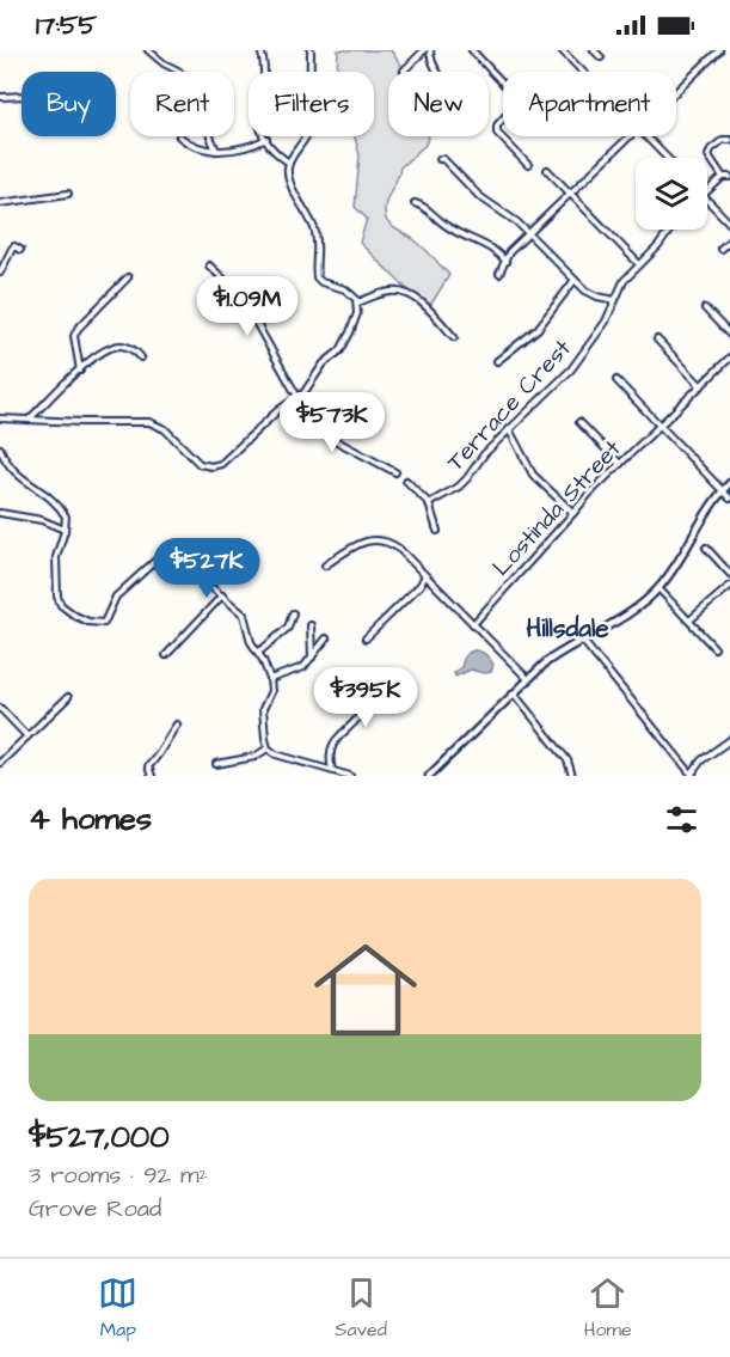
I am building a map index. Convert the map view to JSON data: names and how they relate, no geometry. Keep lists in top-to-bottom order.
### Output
{
  "streets": {
    "street": ["Terrace Crest", "Lostinda Street"]
  },
  "districts": ["Hillsdale"],
  "page": {
    "status": "17:55",
    "chip": [
      "Buy",
      "Rent",
      "Filters",
      "New",
      "Apartment"
    ],
    "price": [
      "$1.09M",
      "$573K",
      "$527K",
      "$395K"
    ],
    "heading": "4 homes",
    "list": [
      {
        "name": "$527,000",
        "note": "3 rooms · 92 m² · Grove Road"
      }
    ],
    "tabs": ["Map", "Saved", "Home"]
  }
}
